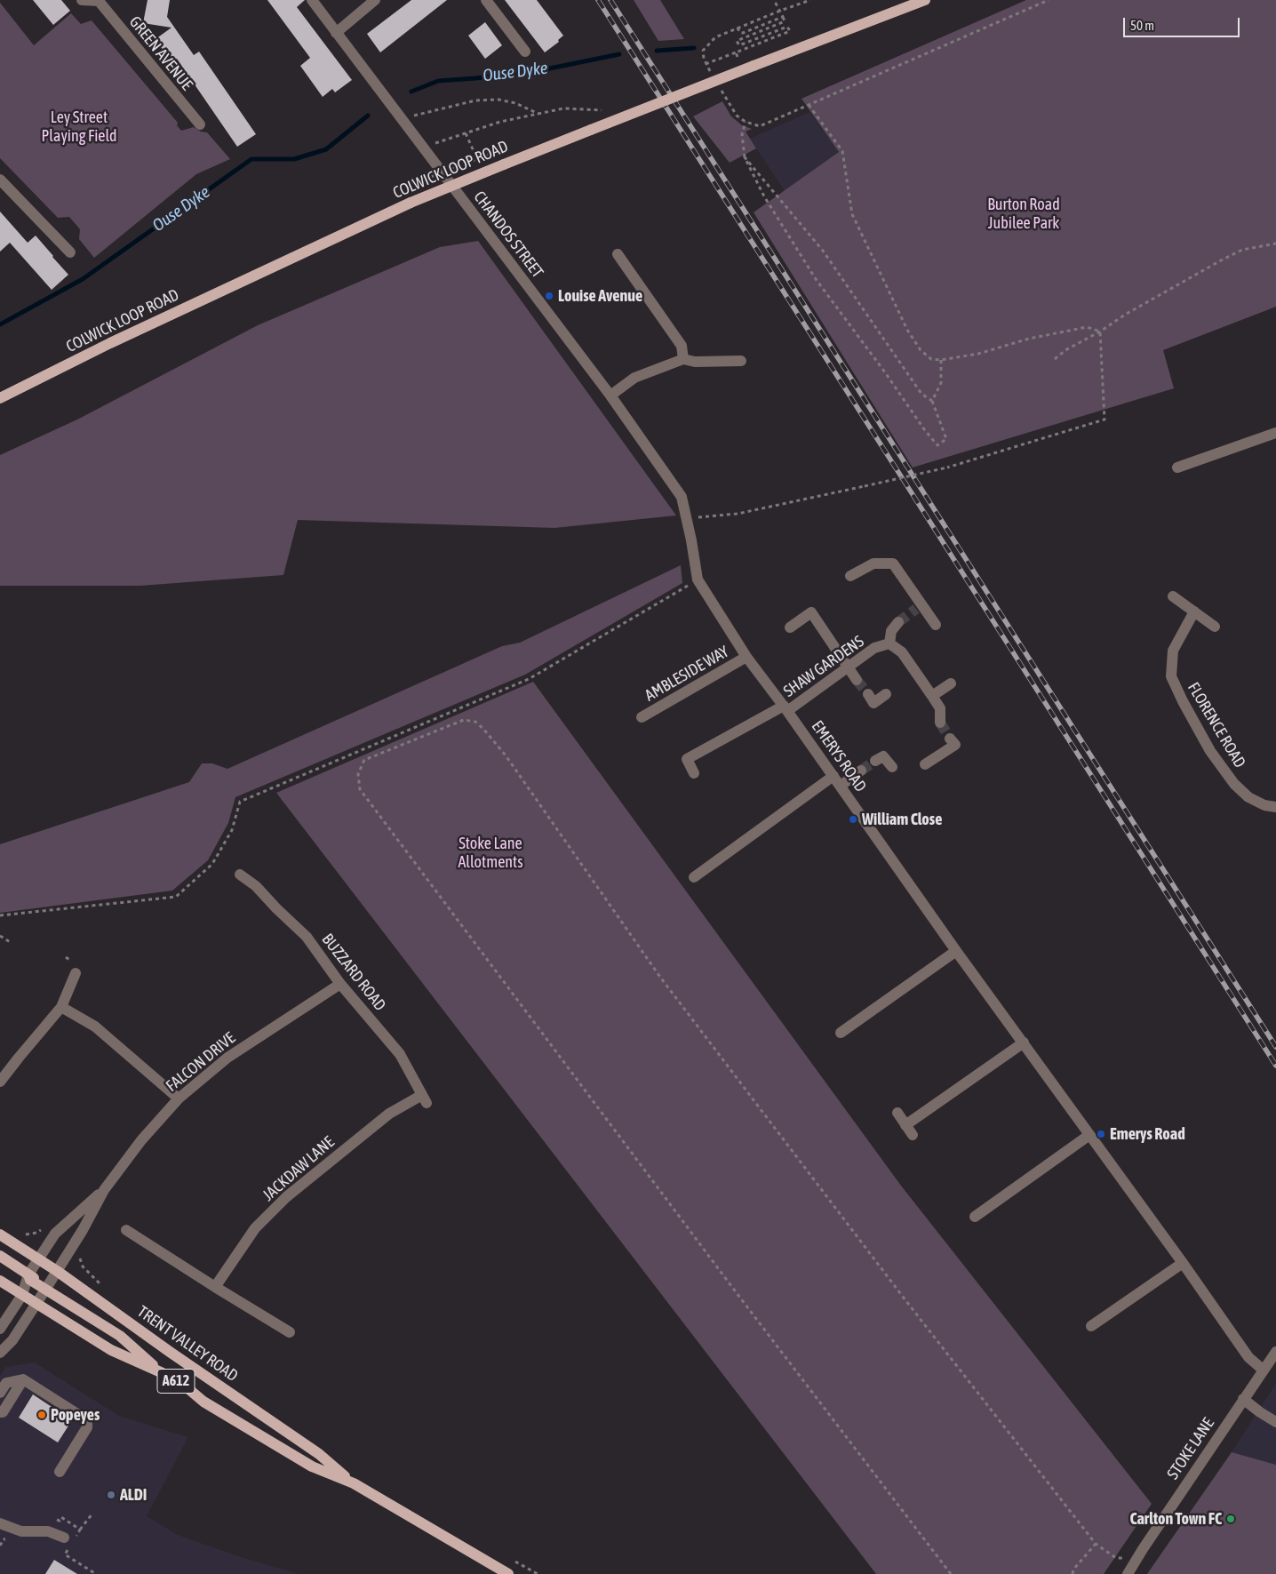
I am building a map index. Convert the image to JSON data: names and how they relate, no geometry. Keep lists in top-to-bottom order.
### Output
{
  "streets": {
    "main road": ["COLWICK LOOP ROAD", "TRENT VALLEY ROAD", "A612"],
    "street": [
      "GREEN AVENUE",
      "CHANDOS STREET",
      "SHAW GARDENS",
      "AMBLESIDE WAY",
      "FLORENCE ROAD",
      "EMERYS ROAD",
      "BUZZARD ROAD",
      "FALCON DRIVE",
      "JACKDAW LANE",
      "STOKE LANE"
    ]
  },
  "crossings": [
    ["CHANDOS STREET", "EMERYS ROAD"],
    ["SHAW GARDENS", "EMERYS ROAD"],
    ["AMBLESIDE WAY", "EMERYS ROAD"],
    ["EMERYS ROAD", "STOKE LANE"],
    ["BUZZARD ROAD", "FALCON DRIVE"],
    ["BUZZARD ROAD", "JACKDAW LANE"],
    ["FALCON DRIVE", "TRENT VALLEY ROAD"],
    ["FALCON DRIVE", "A612"],
    ["TRENT VALLEY ROAD", "A612"]
  ],
  "water": ["Ouse Dyke"],
  "parks": ["Ley Street Playing Field", "Burton Road Jubilee Park", "Stoke Lane Allotments"],
  "places": [
    "Louise Avenue",
    "William Close",
    "Emerys Road",
    "Popeyes",
    "ALDI",
    "Carlton Town FC"
  ],
  "scale_bar": "50 m"
}
